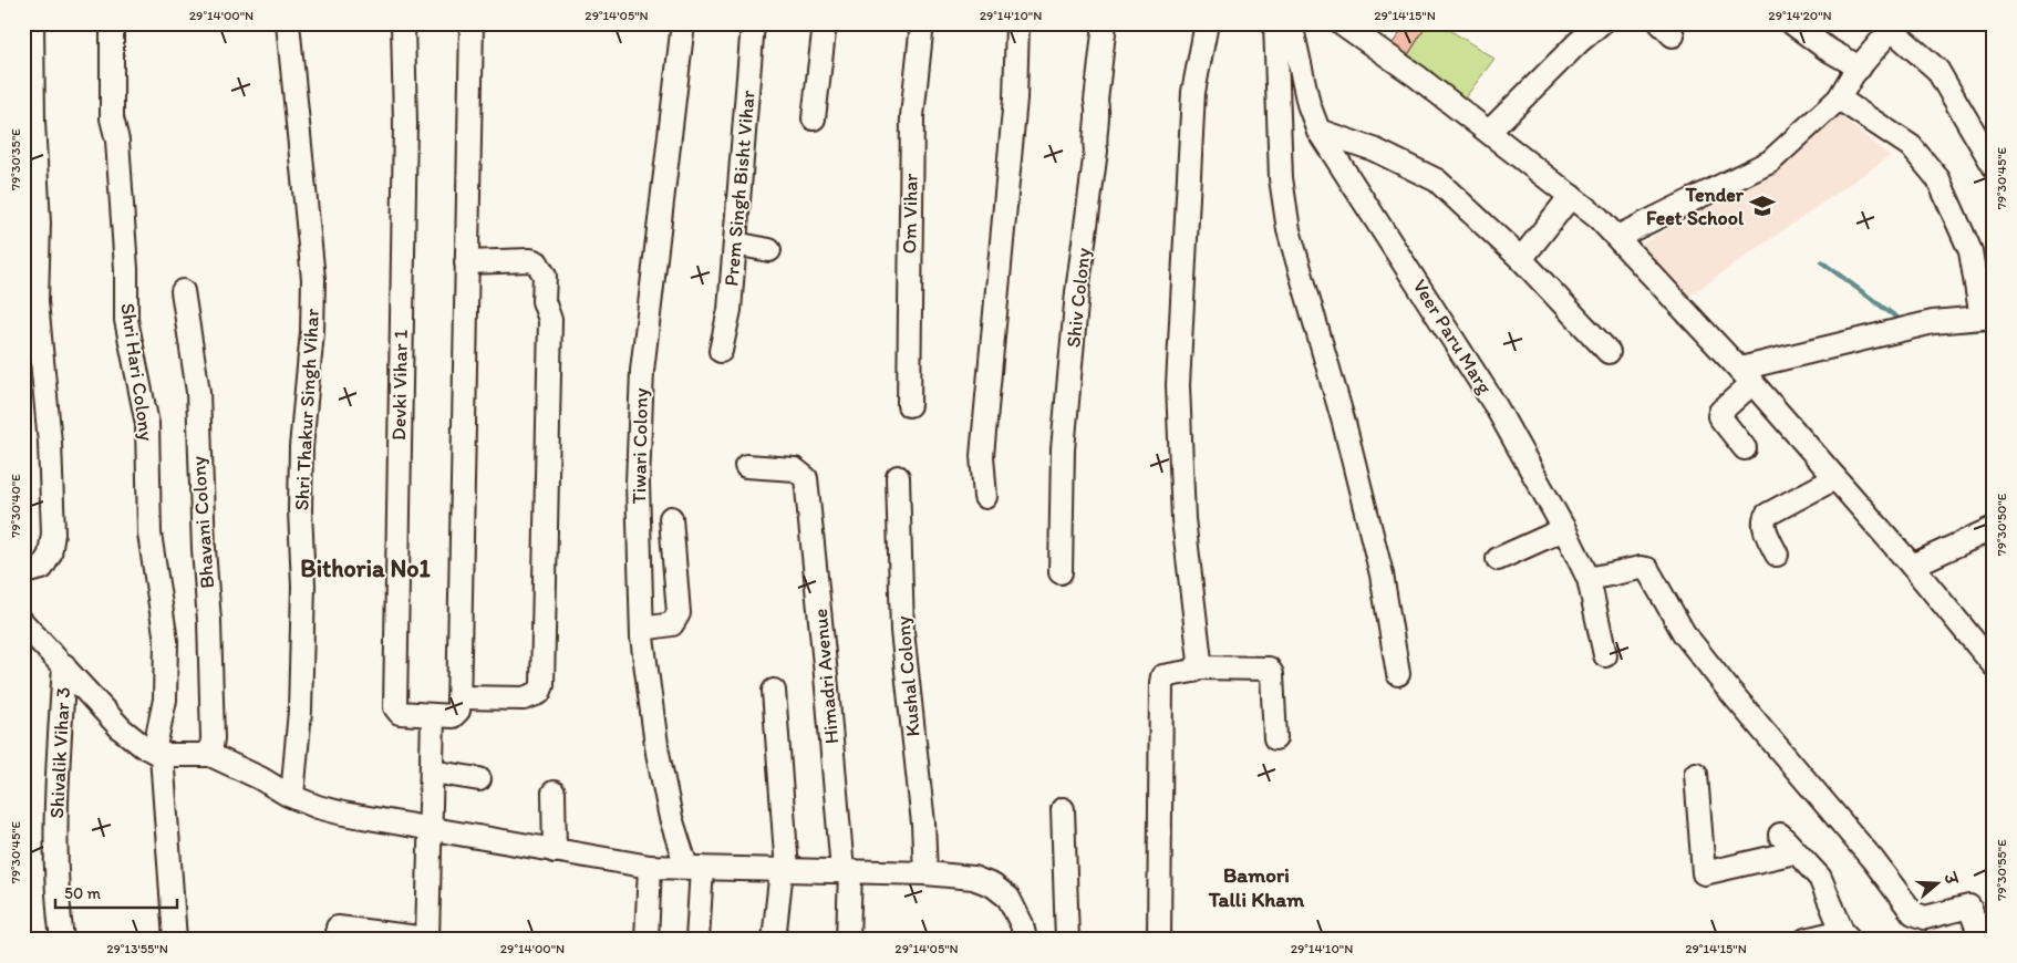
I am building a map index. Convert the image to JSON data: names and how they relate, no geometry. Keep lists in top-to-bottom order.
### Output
{
  "streets": {
    "street": [
      "Prem Singh Bisht Vihar",
      "Om Vihar",
      "Shiv Colony",
      "Veer Paru Marg",
      "Shri Hari Colony",
      "Devki Vihar 1",
      "Shri Thakur Singh Vihar",
      "Tiwari Colony",
      "Bhavani Colony",
      "Himadri Avenue",
      "Kushal Colony",
      "Shivalik Vihar 3"
    ]
  },
  "districts": ["Bithoria No1", "Bamori Talli Kham"],
  "places": {
    "school or university": ["Tender Feet School"]
  },
  "scale_bar": "50 m",
  "north": "right",
  "coordinates": [
    "29°14'00\"N",
    "29°14'05\"N",
    "29°14'10\"N",
    "29°14'15\"N",
    "29°14'20\"N",
    "79°30'35\"E",
    "79°30'45\"E",
    "79°30'40\"E",
    "79°30'50\"E",
    "79°30'55\"E",
    "29°13'55\"N"
  ]
}
